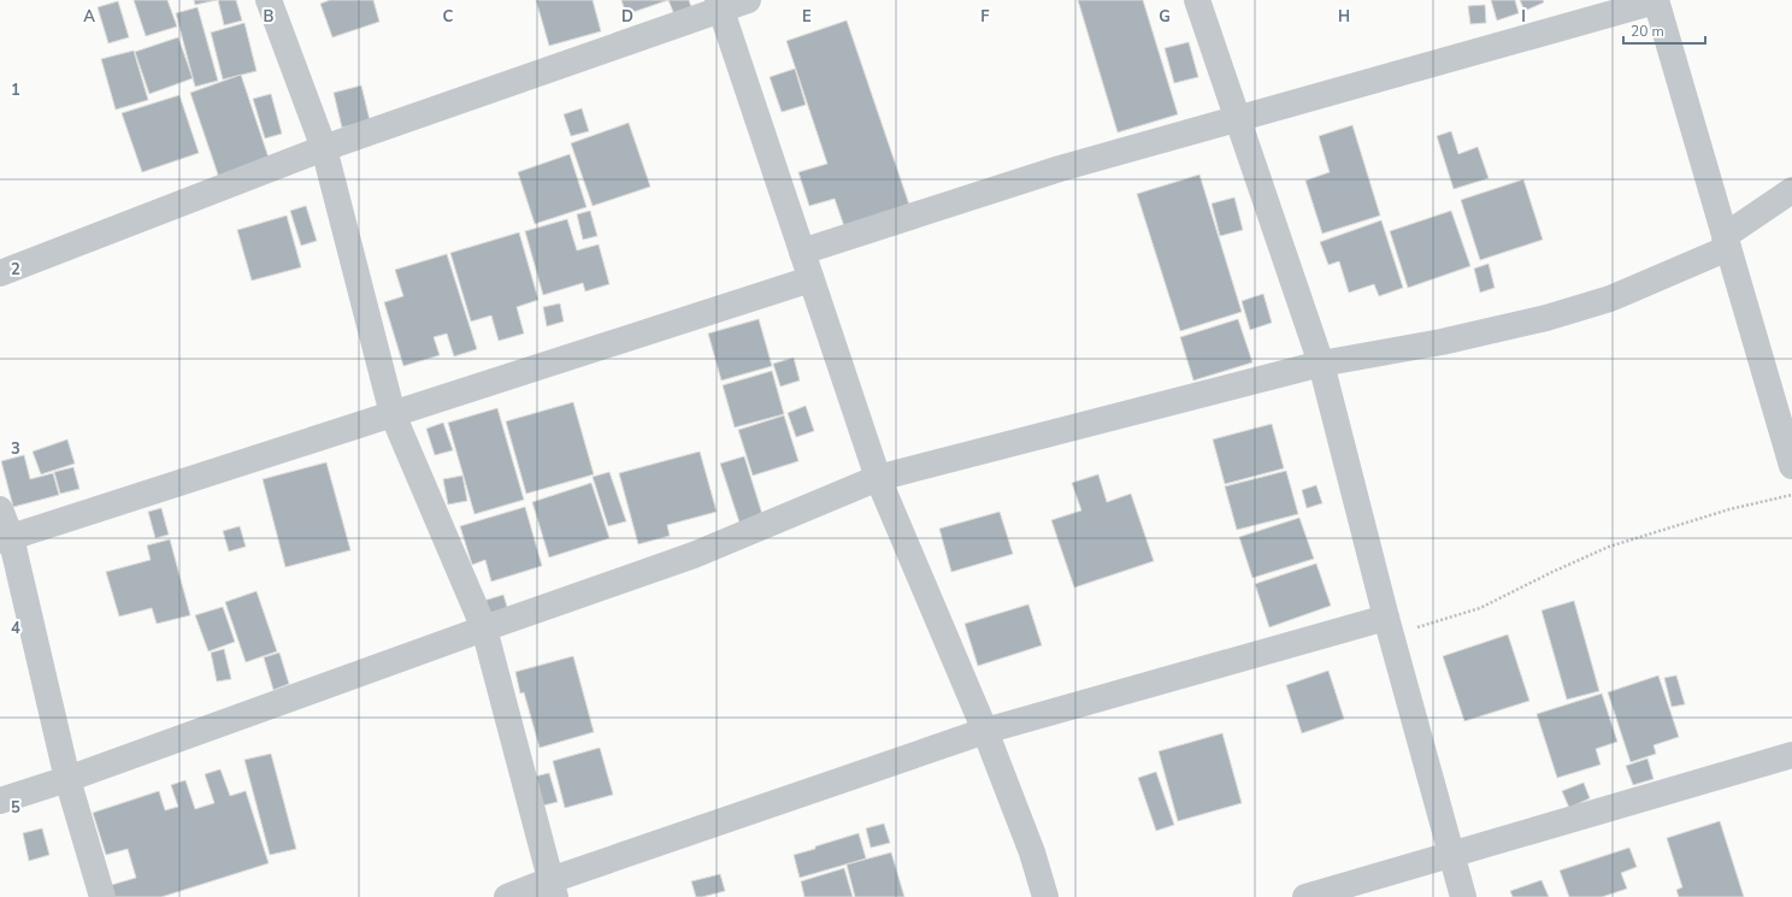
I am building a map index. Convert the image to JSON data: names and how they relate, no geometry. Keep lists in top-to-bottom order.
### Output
{
  "scale_bar": "20 m",
  "grid": {
    "columns": [
      "A",
      "B",
      "C",
      "D",
      "E",
      "F",
      "G",
      "H",
      "I"
    ],
    "rows": [
      "1",
      "2",
      "3",
      "4",
      "5"
    ]
  }
}
